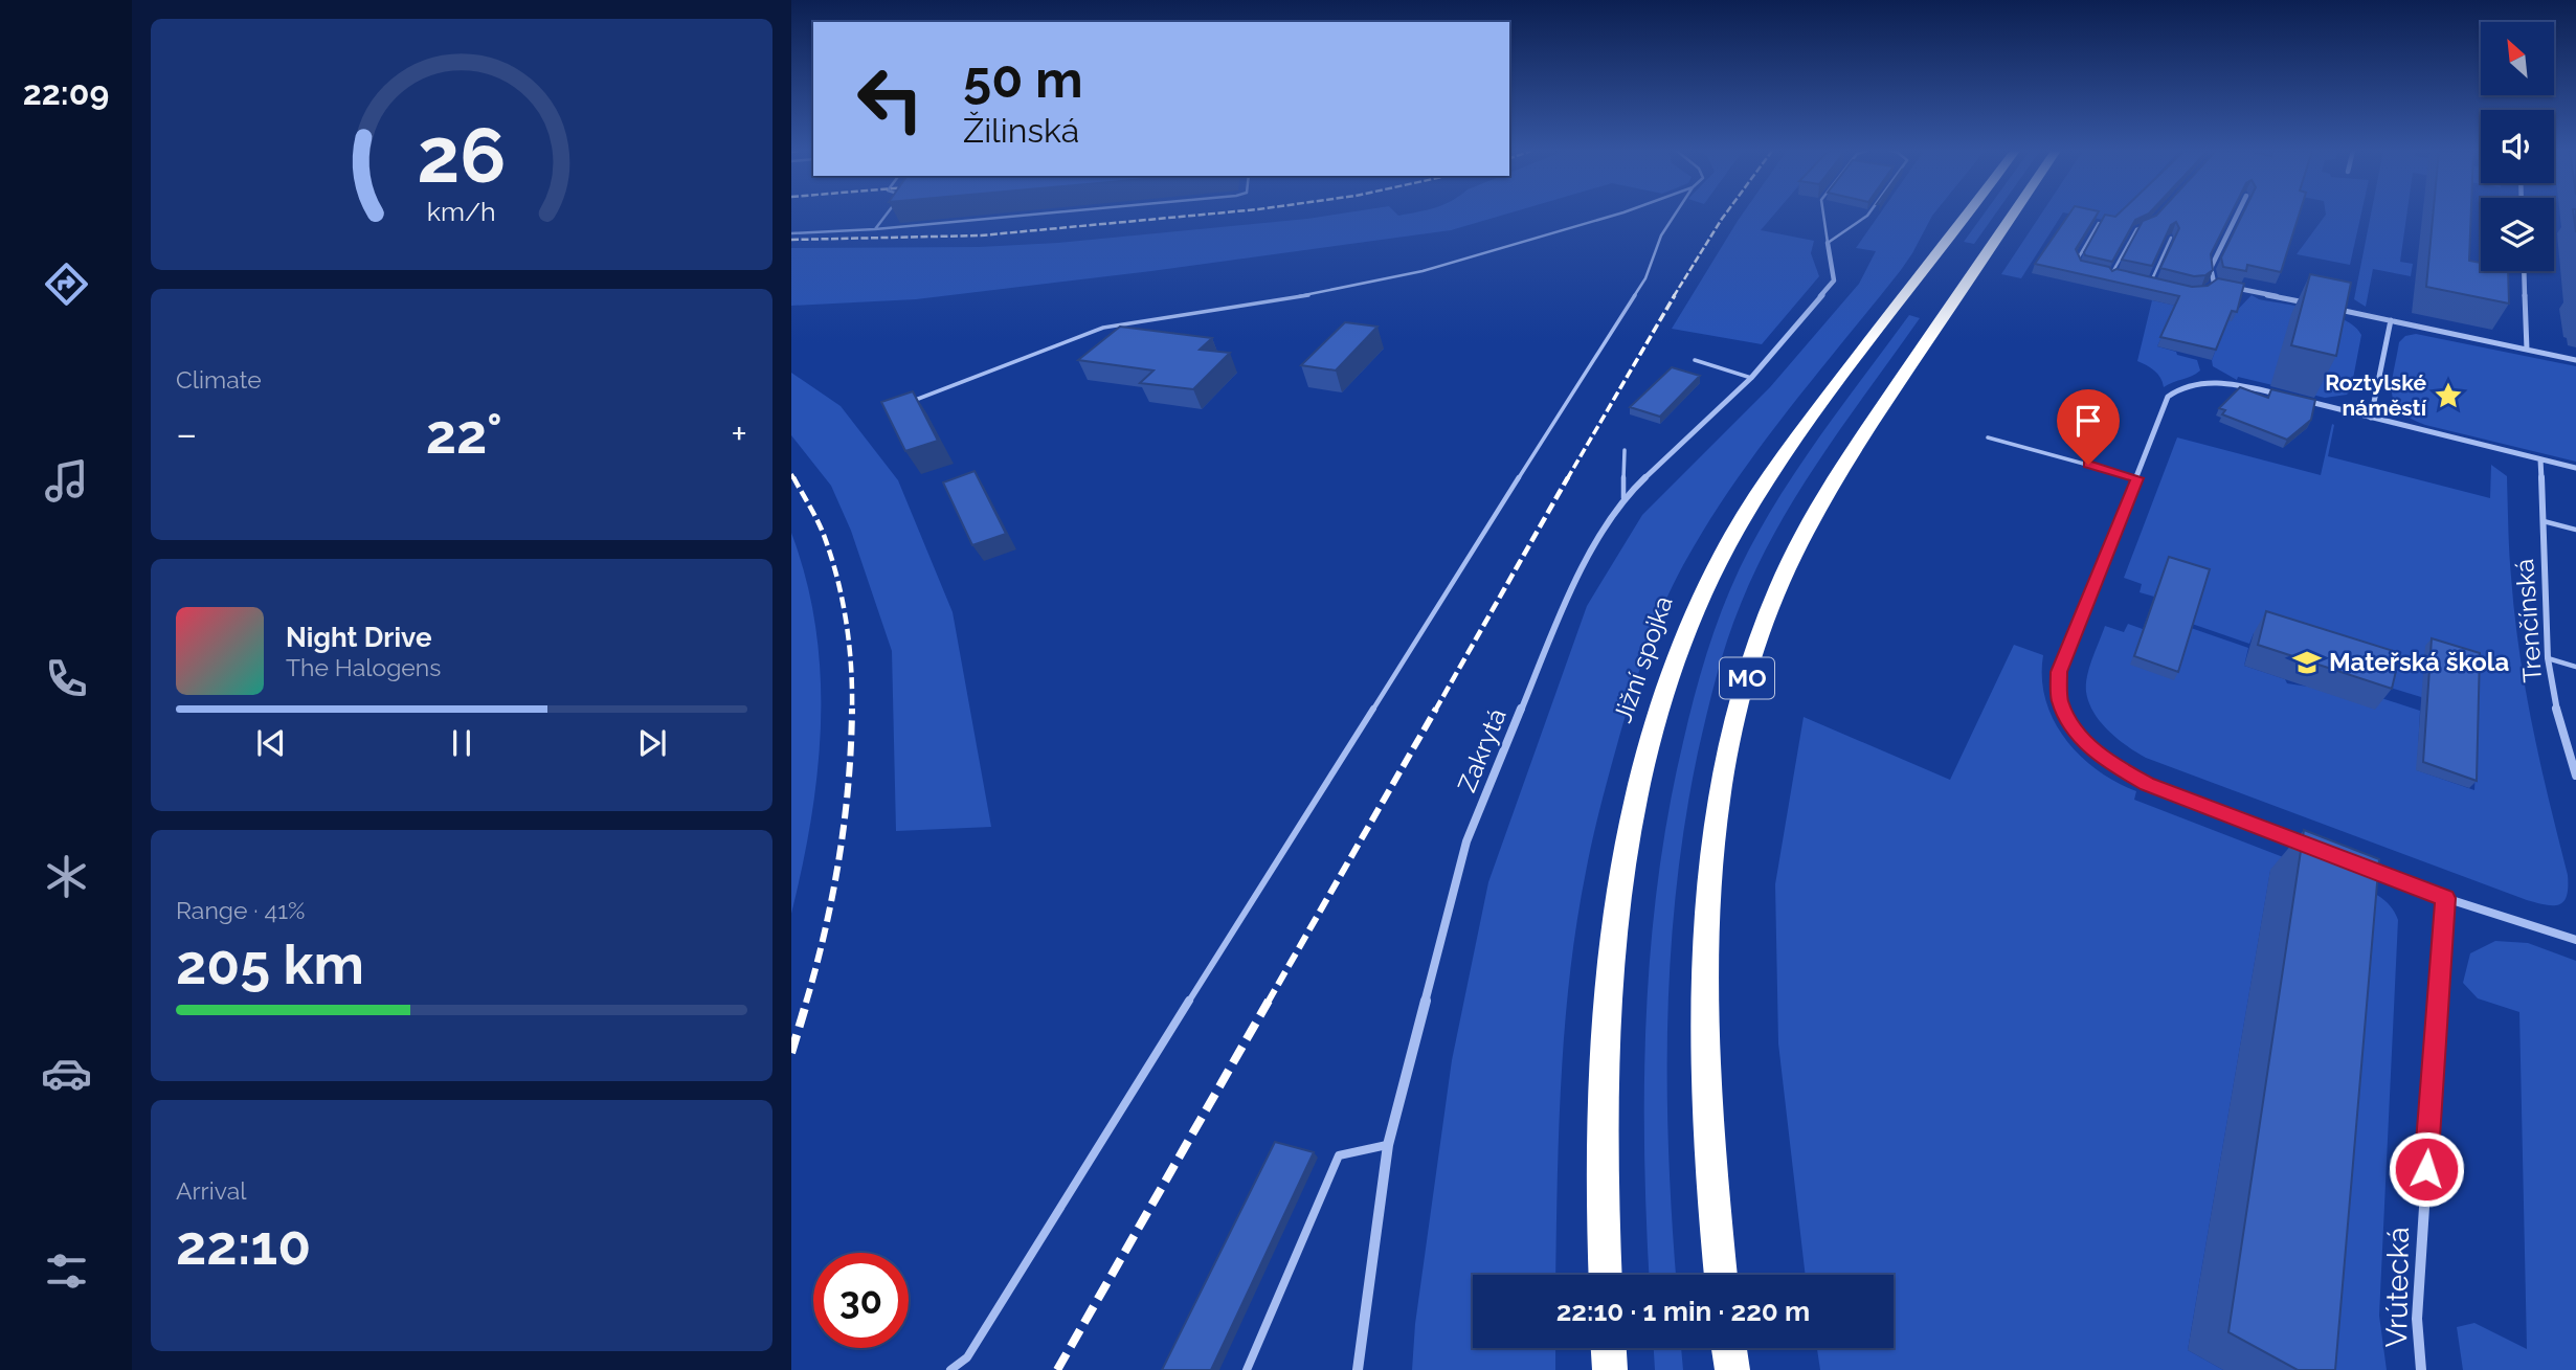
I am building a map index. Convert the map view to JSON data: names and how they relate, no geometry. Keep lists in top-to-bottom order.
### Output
{
  "streets": {
    "highway": ["Jižní spojka", "MO"],
    "street": ["Trenčínská", "Zakrytá", "Vrútecká"]
  },
  "places": {
    "place": ["Roztylské náměstí"],
    "school or university": ["Mateřská škola"]
  },
  "north": "top left",
  "page": {
    "tabs": "22:09",
    "turn": ["50 m", "Žilinská"],
    "tile": [
      "Climate",
      ["Range · 41%", "205 km"],
      ["Arrival", "22:10"]
    ],
    "heat": ["−", "22°", "+"],
    "song": ["Night Drive", "The Halogens"],
    "limit": "30",
    "trip": "22:10 · 1 min · 220 m",
    "gauge": ["26", "km/h"]
  }
}
